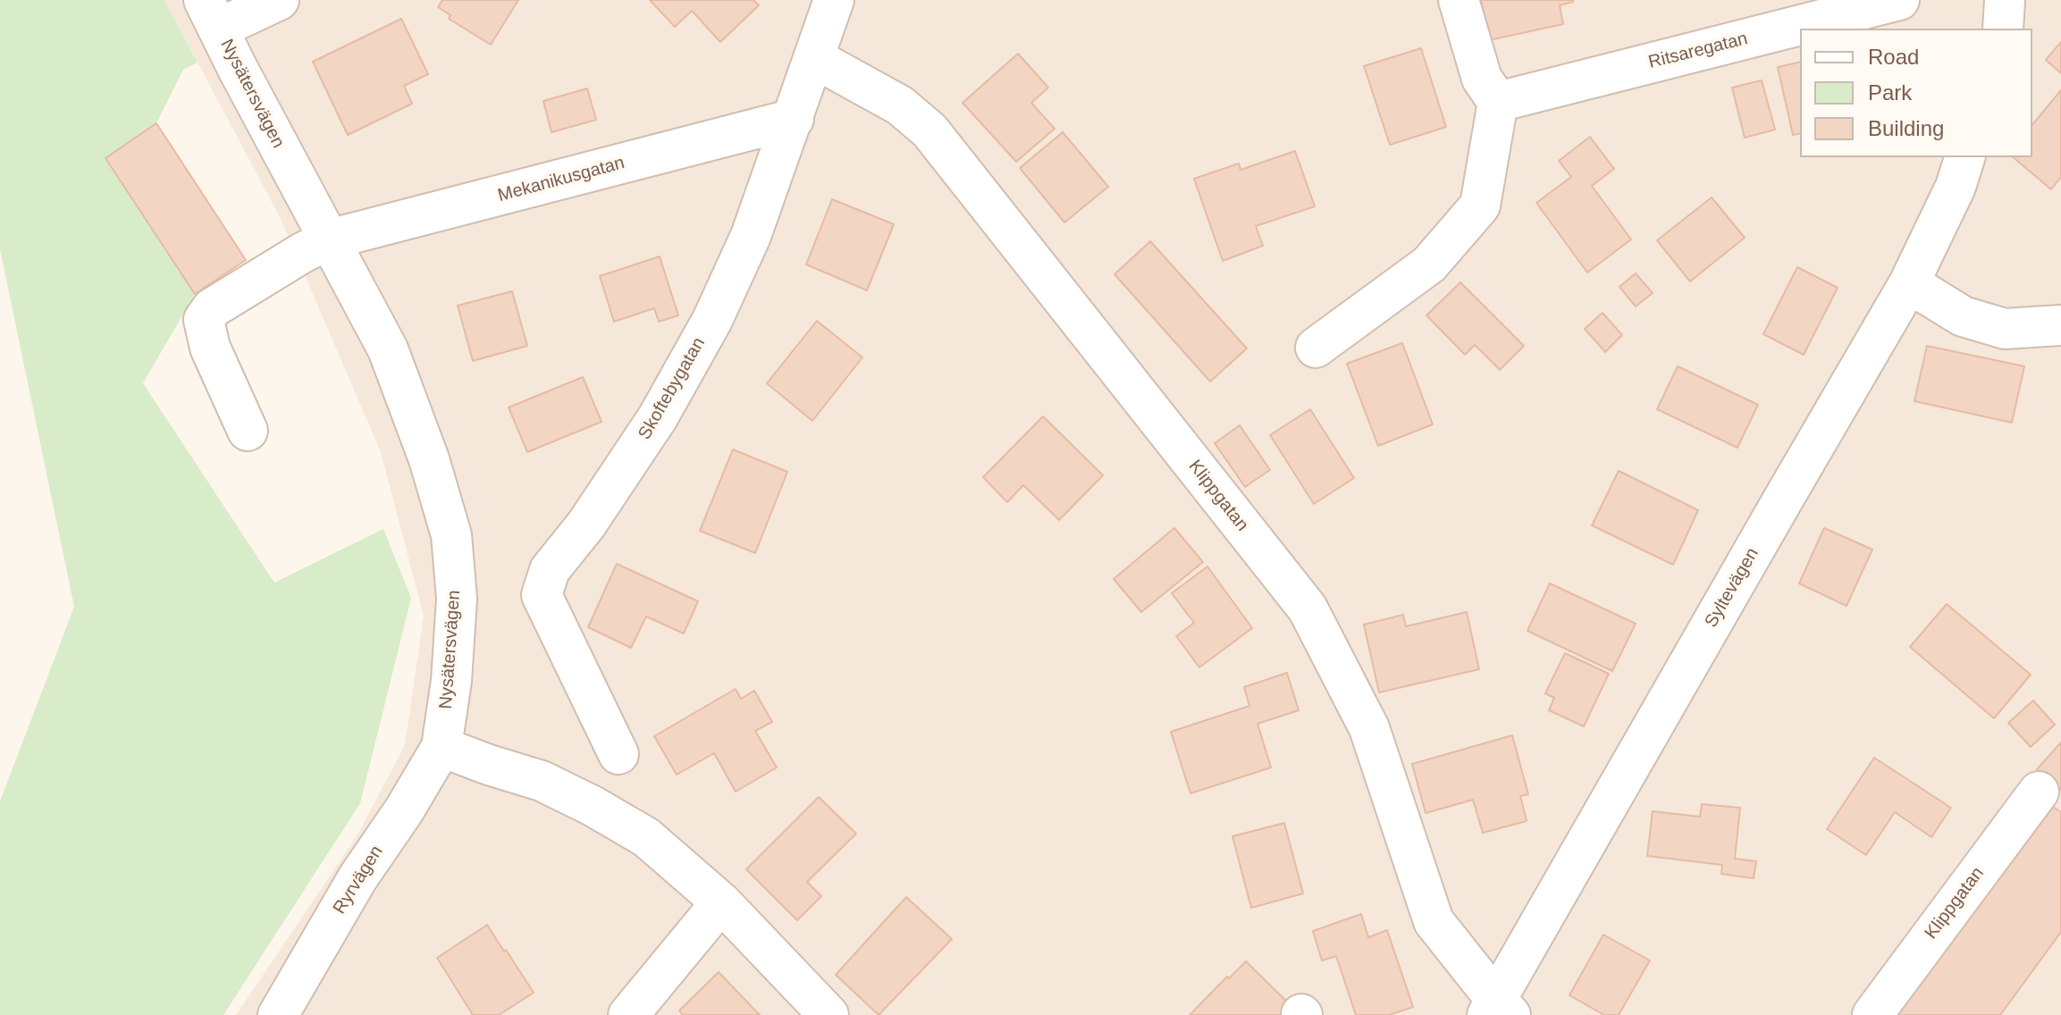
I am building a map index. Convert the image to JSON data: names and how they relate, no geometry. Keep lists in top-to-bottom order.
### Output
{
  "streets": {
    "street": [
      "Ritsaregatan",
      "Nysätersvägen",
      "Mekanikusgatan",
      "Skoftebygatan",
      "Klippgatan",
      "Syltevägen",
      "Ryrvägen"
    ]
  },
  "crossings": [
    ["Nysätersvägen", "Mekanikusgatan"],
    ["Nysätersvägen", "Ryrvägen"],
    ["Mekanikusgatan", "Skoftebygatan"],
    ["Skoftebygatan", "Klippgatan"],
    ["Klippgatan", "Syltevägen"]
  ],
  "legend": ["Road", "Park", "Building"]
}
